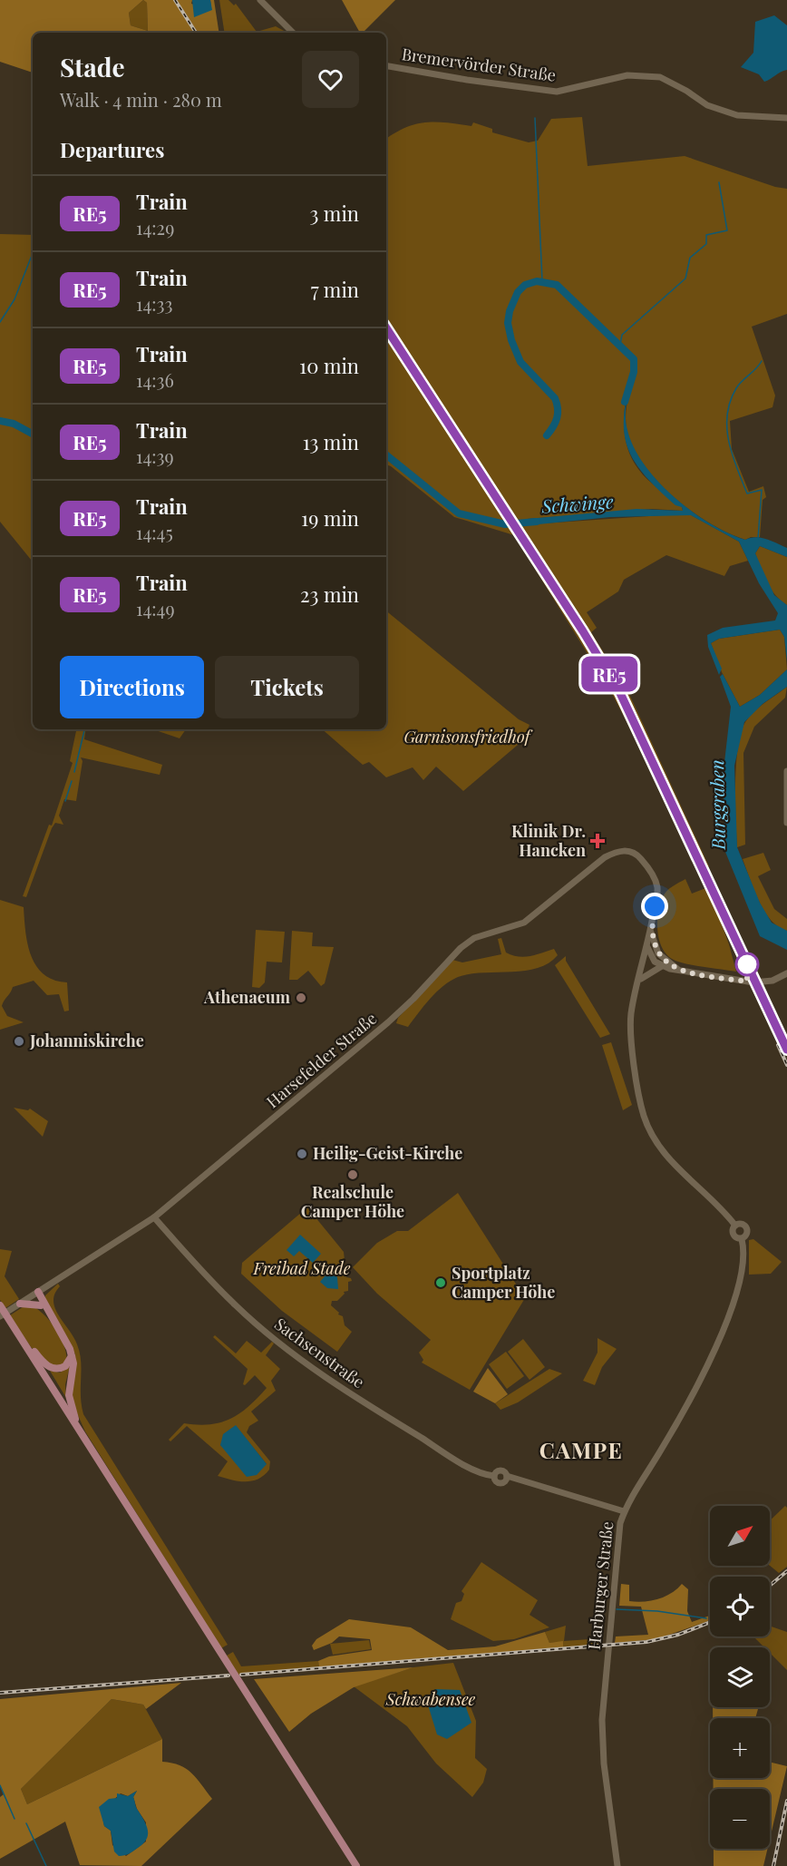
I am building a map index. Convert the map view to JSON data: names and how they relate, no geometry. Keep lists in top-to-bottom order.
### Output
{
  "streets": {
    "main road": [
      "Bremervörder Straße",
      "Harsefelder Straße",
      "Sachsenstraße",
      "Harburger Straße"
    ]
  },
  "crossings": [
    ["Harsefelder Straße", "Sachsenstraße"],
    ["Sachsenstraße", "Harburger Straße"]
  ],
  "districts": ["CAMPE"],
  "water": ["Schwinge", "Burggraben"],
  "parks": ["Garnisonsfriedhof", "Freibad Stade", "Schwabensee"],
  "places": {
    "health": ["Klinik Dr. Hancken"],
    "other": [
      "Athenaeum",
      "Johanniskirche",
      "Heilig-Geist-Kirche",
      "Realschule Camper Höhe",
      "Sportplatz Camper Höhe"
    ]
  },
  "north": "top right",
  "page": {
    "on_map": "RE5",
    "heading": [
      ["Stade", "Walk · 4 min · 280 m"],
      "Departures"
    ],
    "list": [
      {
        "mark": "RE5",
        "name": "Train",
        "note": "14:29",
        "value": "3 min"
      },
      {
        "mark": "RE5",
        "name": "Train",
        "note": "14:33",
        "value": "7 min"
      },
      {
        "mark": "RE5",
        "name": "Train",
        "note": "14:36",
        "value": "10 min"
      },
      {
        "mark": "RE5",
        "name": "Train",
        "note": "14:39",
        "value": "13 min"
      },
      {
        "mark": "RE5",
        "name": "Train",
        "note": "14:45",
        "value": "19 min"
      },
      {
        "mark": "RE5",
        "name": "Train",
        "note": "14:49",
        "value": "23 min"
      }
    ],
    "buttons": ["Directions", "Tickets"],
    "map_buttons": ["+", "−"]
  }
}
